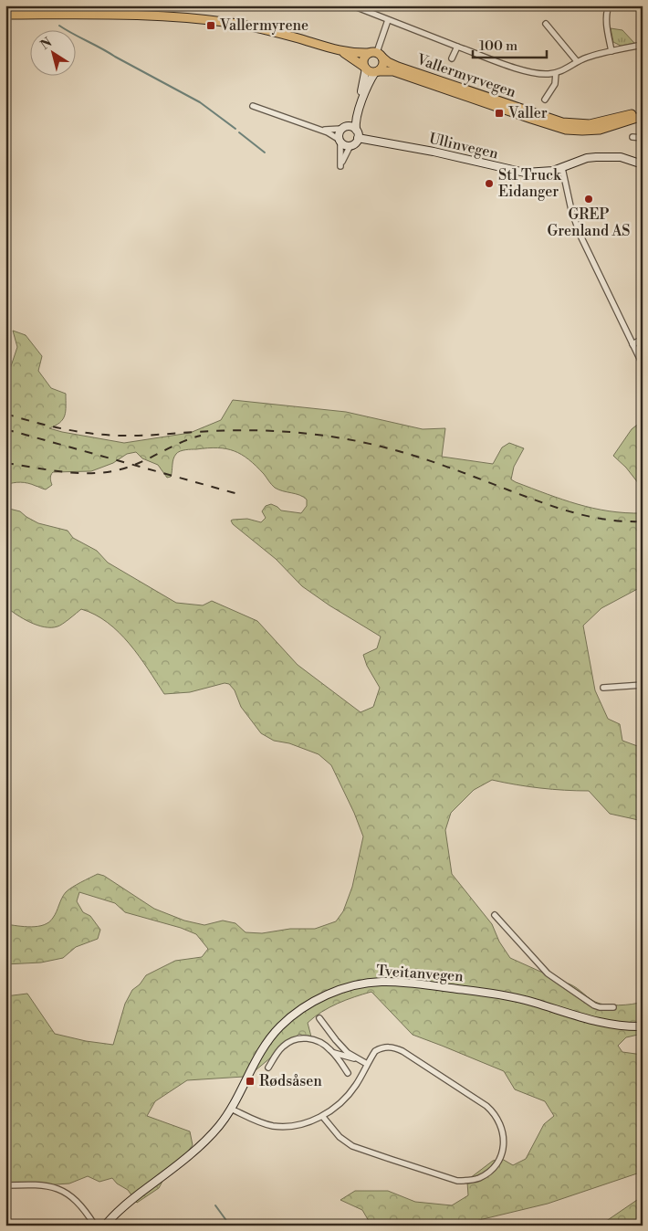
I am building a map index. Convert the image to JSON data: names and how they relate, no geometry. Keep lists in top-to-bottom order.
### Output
{
  "streets": {
    "main road": ["Vallermyrvegen", "Ullinvegen", "Tveitanvegen"]
  },
  "places": {
    "transit": ["Vallermyrene", "Valler", "Rødsåsen"],
    "other": ["St1 Truck Eidanger", "GREP Grenland AS"]
  },
  "scale_bar": "100 m",
  "north": "top left"
}
